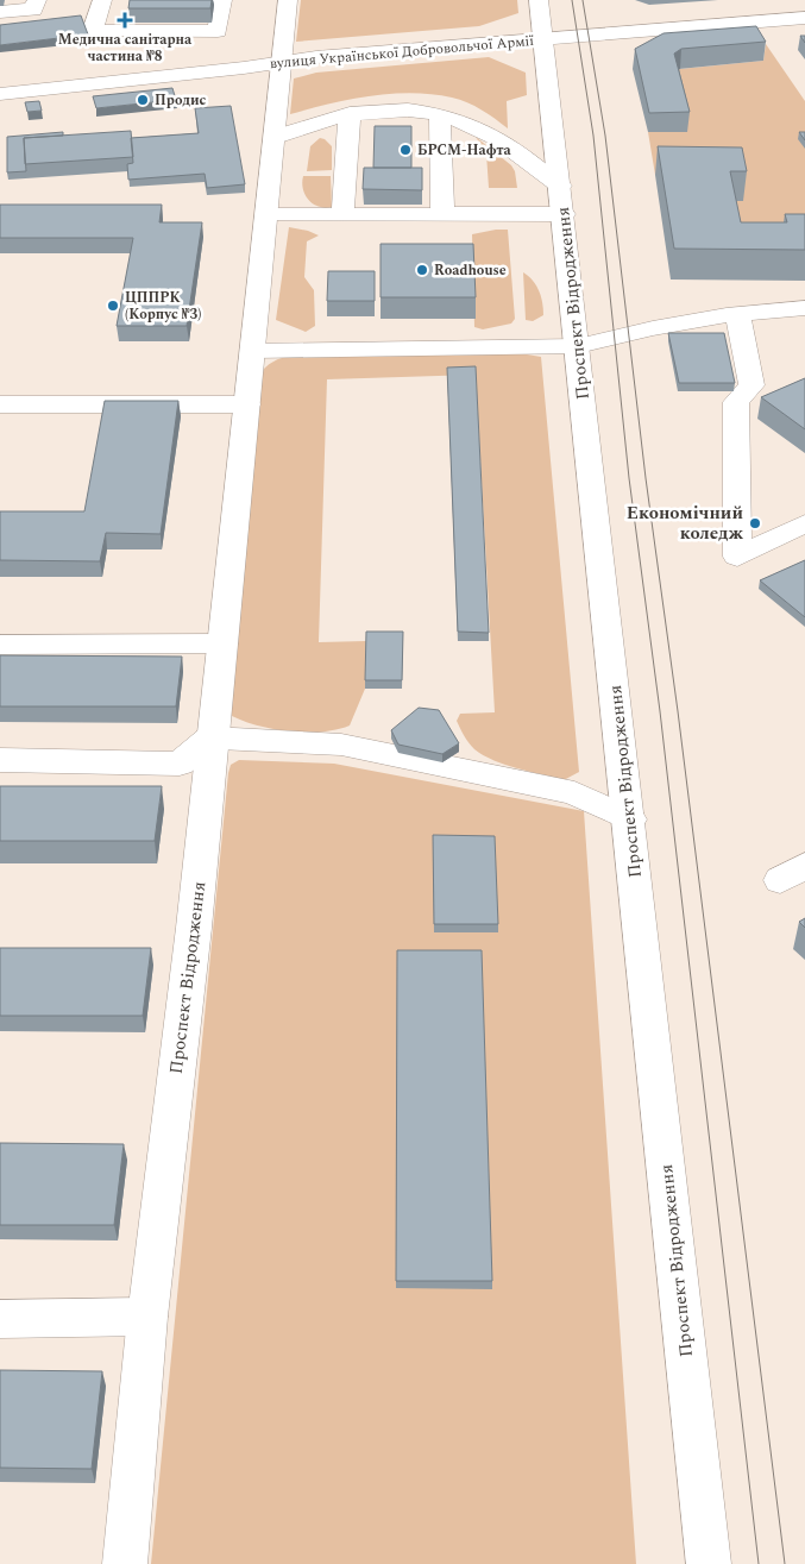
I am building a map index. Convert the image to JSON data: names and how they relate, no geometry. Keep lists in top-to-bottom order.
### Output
{
  "streets": {
    "main road": ["вулиця Української Добровольчої Армії", "Проспект Відродження"]
  },
  "crossings": [
    ["вулиця Української Добровольчої Армії", "Проспект Відродження"]
  ],
  "places": {
    "health": ["Медична санітарна частина №8"],
    "other": [
      "Продис",
      "БРСМ-Нафта",
      "Roadhouse",
      "ЦППРК (Корпус №3)",
      "Економічний коледж"
    ]
  }
}
